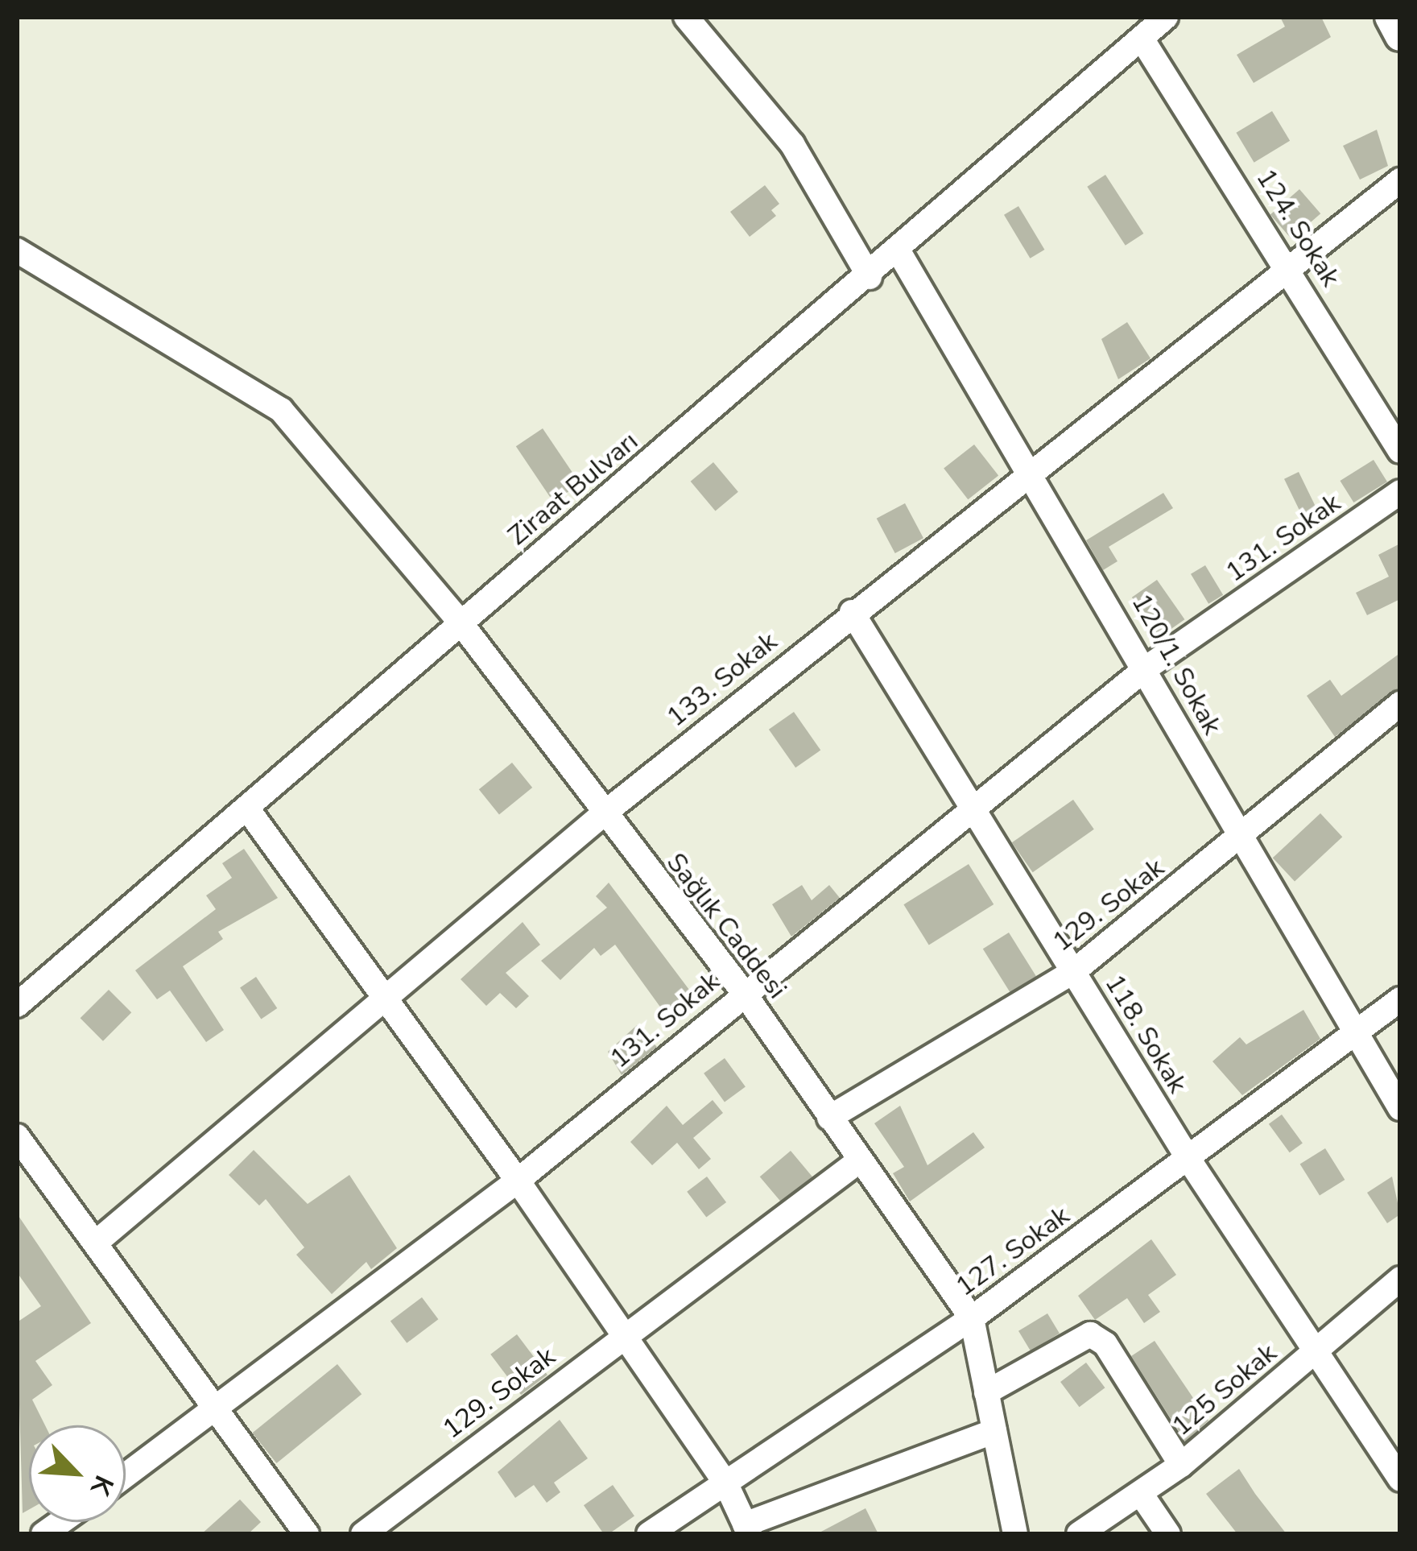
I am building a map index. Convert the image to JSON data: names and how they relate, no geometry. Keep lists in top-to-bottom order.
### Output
{
  "streets": {
    "street": [
      "124. Sokak",
      "Ziraat Bulvarı",
      "131. Sokak",
      "120/1. Sokak",
      "133. Sokak",
      "129. Sokak",
      "Sağlık Caddesi",
      "118. Sokak",
      "127. Sokak",
      "125 Sokak"
    ]
  },
  "crossings": [
    ["124. Sokak", "Ziraat Bulvarı"],
    ["124. Sokak", "133. Sokak"],
    ["Ziraat Bulvarı", "120/1. Sokak"],
    ["Ziraat Bulvarı", "Sağlık Caddesi"],
    ["131. Sokak", "120/1. Sokak"],
    ["131. Sokak", "Sağlık Caddesi"],
    ["131. Sokak", "118. Sokak"],
    ["120/1. Sokak", "133. Sokak"],
    ["120/1. Sokak", "129. Sokak"],
    ["120/1. Sokak", "127. Sokak"],
    ["133. Sokak", "Sağlık Caddesi"],
    ["133. Sokak", "118. Sokak"],
    ["129. Sokak", "Sağlık Caddesi"],
    ["129. Sokak", "118. Sokak"],
    ["Sağlık Caddesi", "127. Sokak"],
    ["118. Sokak", "127. Sokak"],
    ["118. Sokak", "125 Sokak"]
  ],
  "north": "bottom right"
}
